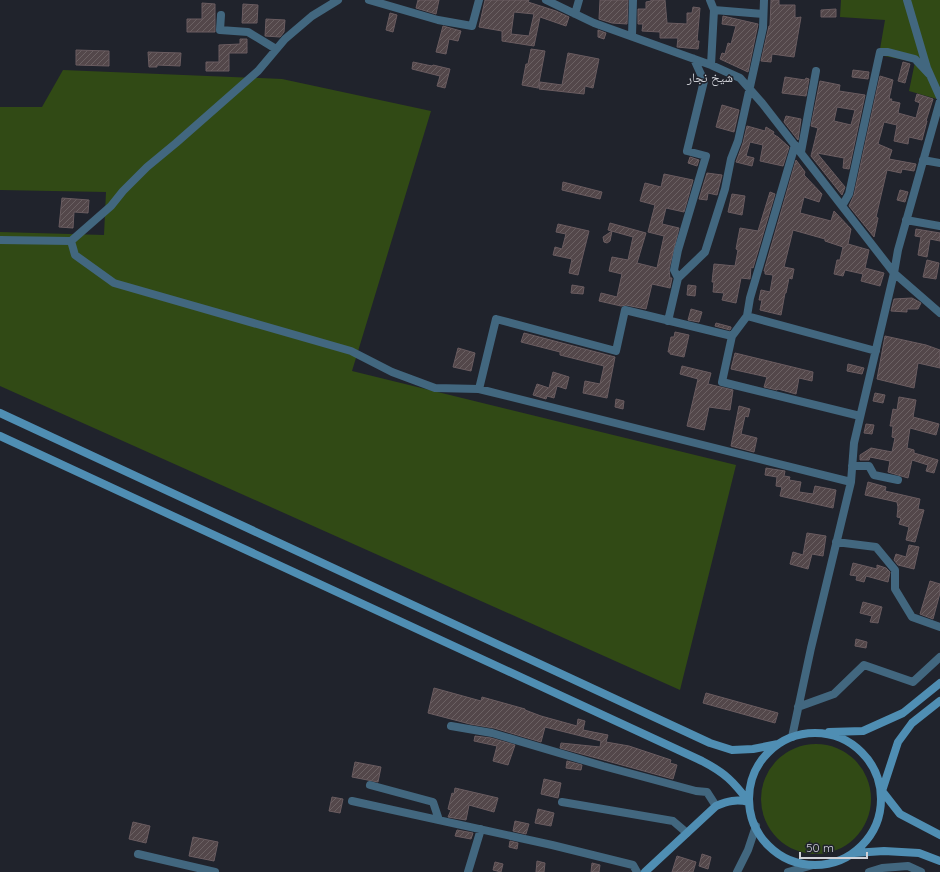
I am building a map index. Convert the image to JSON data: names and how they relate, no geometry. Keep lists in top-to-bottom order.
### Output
{
  "districts": ["شيخ نجار"],
  "scale_bar": "50 m"
}
